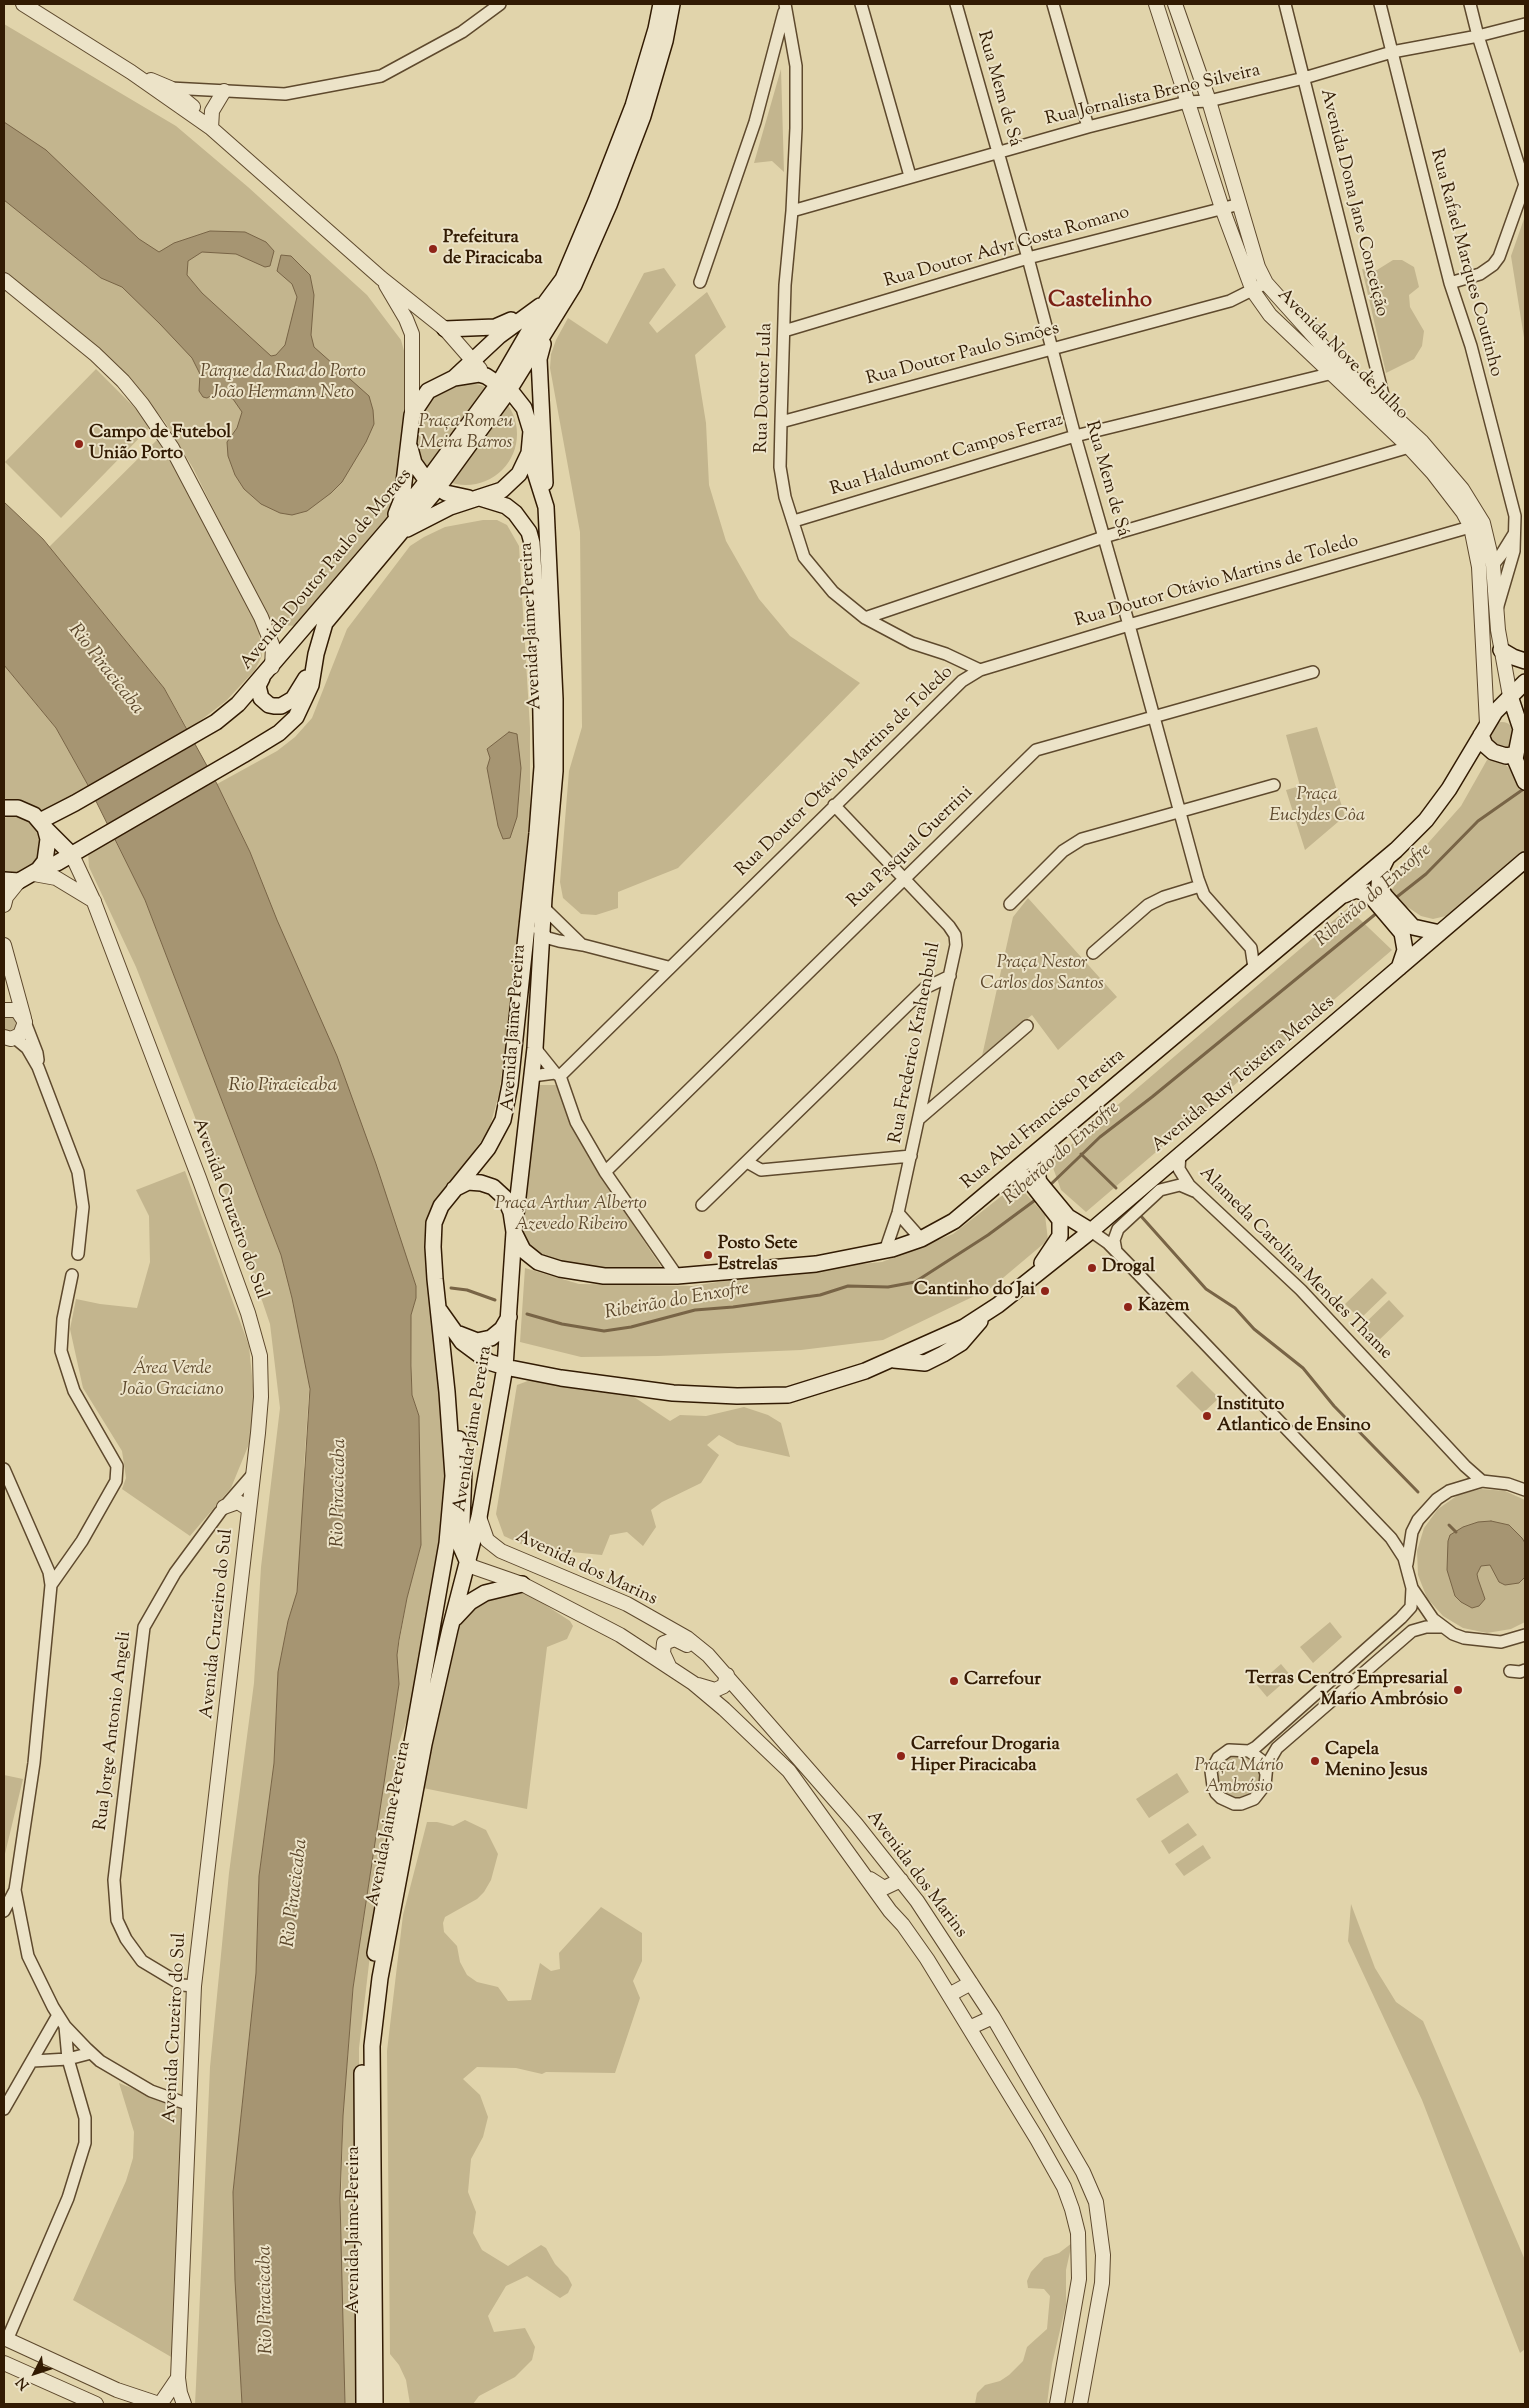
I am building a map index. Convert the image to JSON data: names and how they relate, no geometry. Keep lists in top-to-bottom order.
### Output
{
  "streets": {
    "main road": [
      "Avenida Doutor Paulo de Moraes",
      "Avenida Jaime Pereira",
      "Avenida Ruy Teixeira Mendes",
      "Rua Abel Francisco Pereira"
    ],
    "street": [
      "Rua Mem de Sá",
      "Rua Jornalista Breno Silveira",
      "Avenida Dona Jane Conceição",
      "Rua Doutor Adyr Costa Romano",
      "Rua Rafael Marques Coutinho",
      "Rua Doutor Paulo Simões",
      "Avenida Nove de Julho",
      "Rua Doutor Lula",
      "Rua Haldumont Campos Ferraz",
      "Rua Doutor Otávio Martins de Toledo",
      "Rua Pasqual Guerrini",
      "Rua Frederico Krahenbuhl",
      "Avenida Cruzeiro do Sul",
      "Alameda Carolina Mendes Thame",
      "Avenida dos Marins",
      "Rua Jorge Antonio Angeli"
    ]
  },
  "crossings": [
    ["Rua Mem de Sá", "Rua Jornalista Breno Silveira"],
    ["Rua Mem de Sá", "Rua Doutor Adyr Costa Romano"],
    ["Rua Mem de Sá", "Rua Doutor Paulo Simões"],
    ["Rua Mem de Sá", "Rua Haldumont Campos Ferraz"],
    ["Rua Mem de Sá", "Rua Doutor Otávio Martins de Toledo"],
    ["Rua Mem de Sá", "Rua Pasqual Guerrini"],
    ["Rua Jornalista Breno Silveira", "Avenida Dona Jane Conceição"],
    ["Rua Jornalista Breno Silveira", "Rua Rafael Marques Coutinho"],
    ["Rua Jornalista Breno Silveira", "Avenida Nove de Julho"],
    ["Rua Jornalista Breno Silveira", "Rua Doutor Lula"],
    ["Avenida Dona Jane Conceição", "Avenida Nove de Julho"],
    ["Rua Doutor Adyr Costa Romano", "Avenida Nove de Julho"],
    ["Rua Doutor Adyr Costa Romano", "Rua Doutor Lula"],
    ["Rua Rafael Marques Coutinho", "Avenida Nove de Julho"],
    ["Rua Doutor Paulo Simões", "Avenida Nove de Julho"],
    ["Rua Doutor Paulo Simões", "Rua Doutor Lula"],
    ["Avenida Nove de Julho", "Rua Haldumont Campos Ferraz"],
    ["Avenida Nove de Julho", "Rua Doutor Otávio Martins de Toledo"],
    ["Avenida Nove de Julho", "Rua Abel Francisco Pereira"],
    ["Rua Doutor Lula", "Rua Haldumont Campos Ferraz"],
    ["Rua Doutor Lula", "Rua Doutor Otávio Martins de Toledo"],
    ["Avenida Doutor Paulo de Moraes", "Avenida Jaime Pereira"],
    ["Avenida Doutor Paulo de Moraes", "Avenida Cruzeiro do Sul"],
    ["Rua Doutor Otávio Martins de Toledo", "Rua Frederico Krahenbuhl"],
    ["Avenida Jaime Pereira", "Avenida Ruy Teixeira Mendes"],
    ["Avenida Jaime Pereira", "Rua Abel Francisco Pereira"],
    ["Avenida Jaime Pereira", "Avenida dos Marins"],
    ["Rua Pasqual Guerrini", "Rua Frederico Krahenbuhl"],
    ["Rua Frederico Krahenbuhl", "Rua Abel Francisco Pereira"],
    ["Avenida Ruy Teixeira Mendes", "Alameda Carolina Mendes Thame"],
    ["Avenida Cruzeiro do Sul", "Rua Jorge Antonio Angeli"]
  ],
  "districts": ["Castelinho"],
  "water": ["Rio Piracicaba", "Ribeirão do Enxofre"],
  "parks": [
    "Parque da Rua do Porto João Hermann Neto",
    "Praça Romeu Meira Barros",
    "Praça Euclydes Côa",
    "Praça Nestor Carlos dos Santos",
    "Praça Arthur Alberto Azevedo Ribeiro",
    "Área Verde João Graciano",
    "Praça Mário Ambrósio"
  ],
  "places": [
    "Prefeitura de Piracicaba",
    "Campo de Futebol União Porto",
    "Posto Sete Estrelas",
    "Drogal",
    "Cantinho do Jai",
    "Kazem",
    "Instituto Atlantico de Ensino",
    "Carrefour",
    "Terras Centro Empresarial Mario Ambrósio",
    "Carrefour Drogaria Hiper Piracicaba",
    "Capela Menino Jesus"
  ],
  "north": "bottom left"
}
